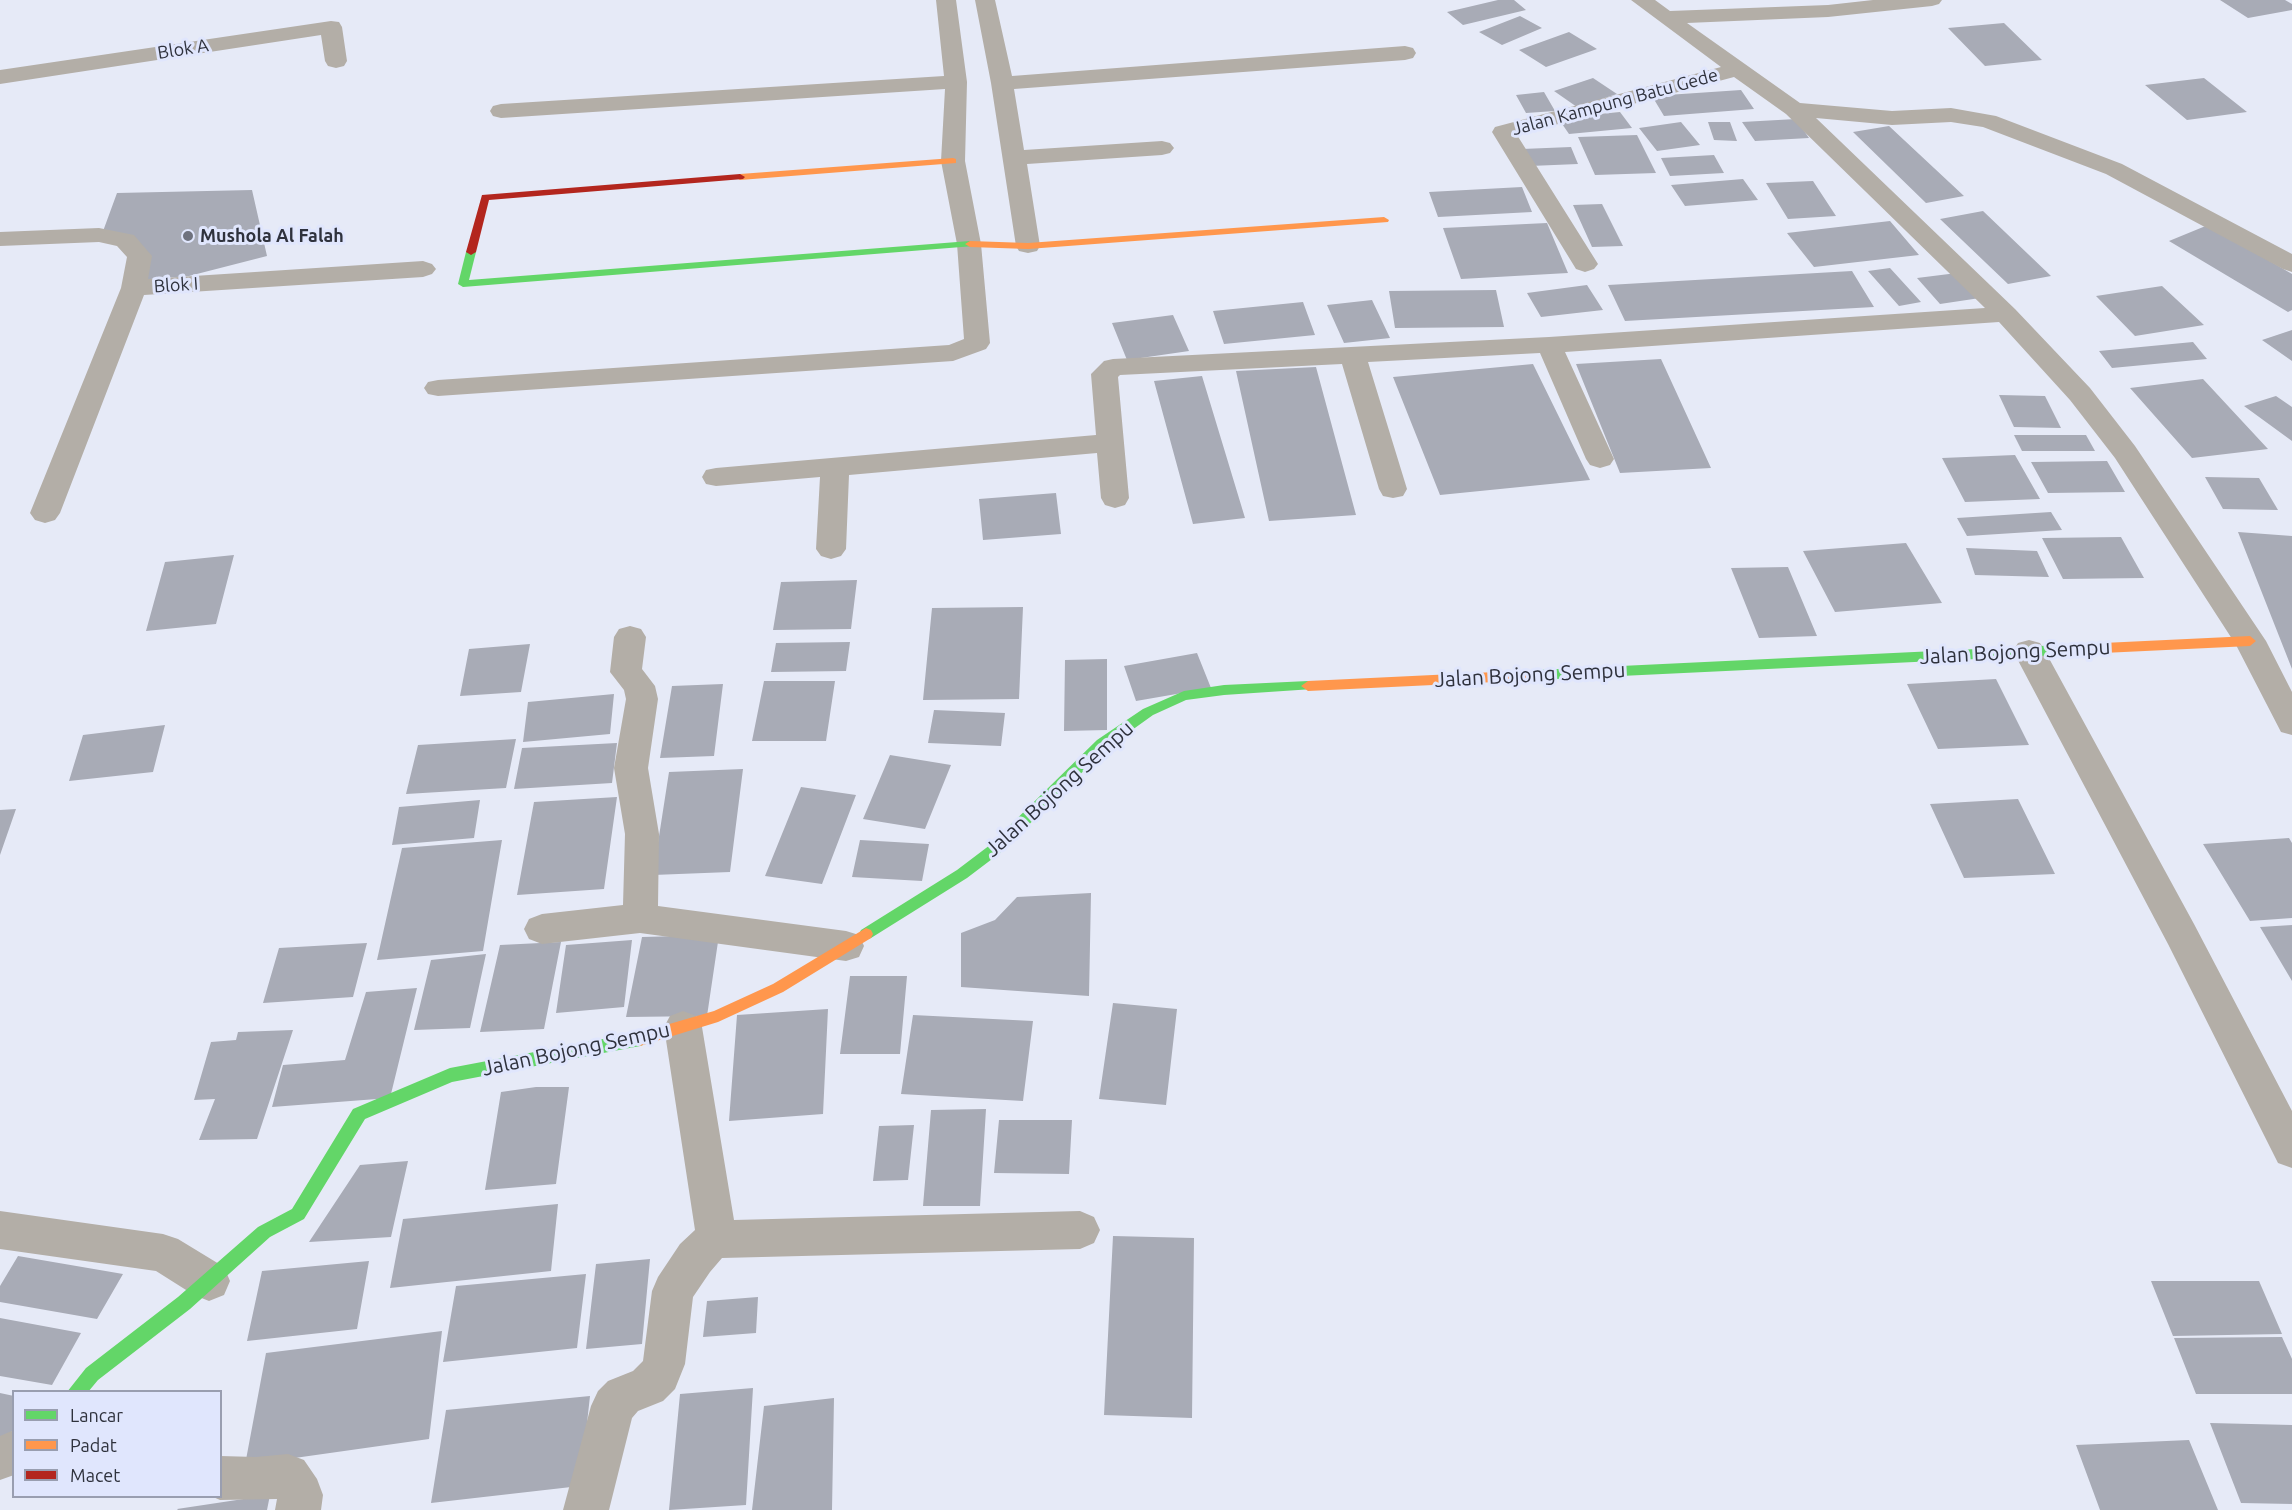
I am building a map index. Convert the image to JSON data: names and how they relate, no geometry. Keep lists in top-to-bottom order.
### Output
{
  "streets": {
    "street": [
      "Blok A",
      "Jalan Kampung Batu Gede",
      "Blok I",
      "Jalan Bojong Sempu"
    ]
  },
  "places": ["Mushola Al Falah"],
  "legend": ["Lancar", "Padat", "Macet"]
}
